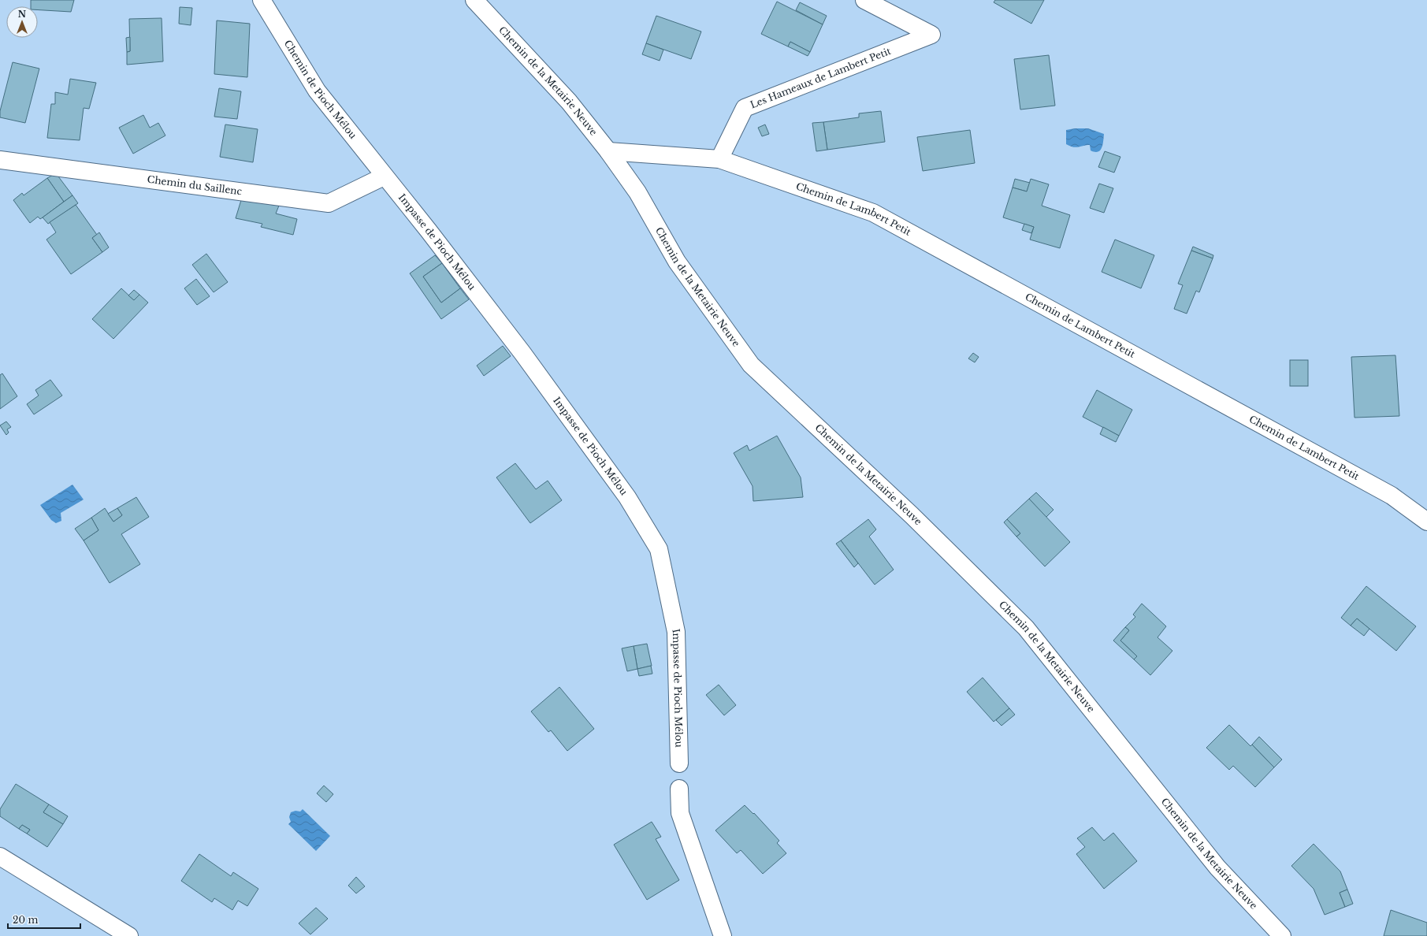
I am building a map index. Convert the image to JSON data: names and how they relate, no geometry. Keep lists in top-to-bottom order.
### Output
{
  "streets": {
    "street": [
      "Les Hameaux de Lambert Petit",
      "Chemin de la Metairie Neuve",
      "Chemin de Pioch Mélou",
      "Chemin du Saillenc",
      "Chemin de Lambert Petit",
      "Impasse de Pioch Mélou"
    ]
  },
  "crossings": [
    ["Les Hameaux de Lambert Petit", "Chemin de Lambert Petit"],
    ["Chemin de Pioch Mélou", "Chemin du Saillenc"],
    ["Chemin de Pioch Mélou", "Impasse de Pioch Mélou"],
    ["Chemin du Saillenc", "Impasse de Pioch Mélou"]
  ],
  "scale_bar": "20 m",
  "north": "top"
}
